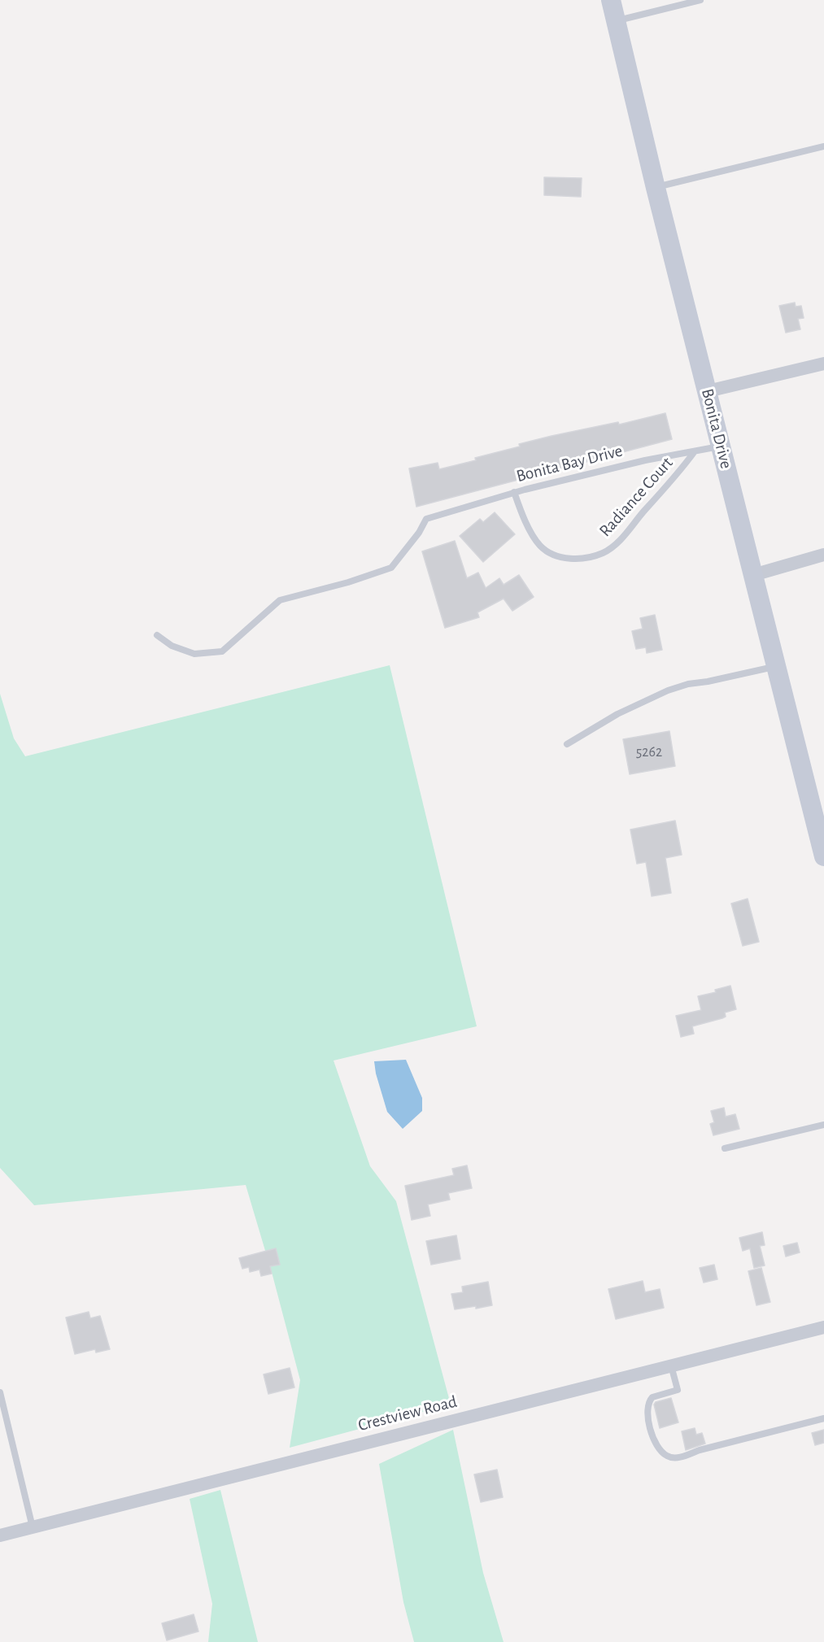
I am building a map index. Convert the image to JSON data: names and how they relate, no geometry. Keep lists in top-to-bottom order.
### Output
{
  "streets": {
    "street": ["Bonita Drive", "Crestview Road"],
    "lane": ["Bonita Bay Drive", "Radiance Court"]
  },
  "crossings": [
    ["Bonita Drive", "Bonita Bay Drive"],
    ["Bonita Bay Drive", "Radiance Court"]
  ],
  "house_numbers": ["5262"]
}
